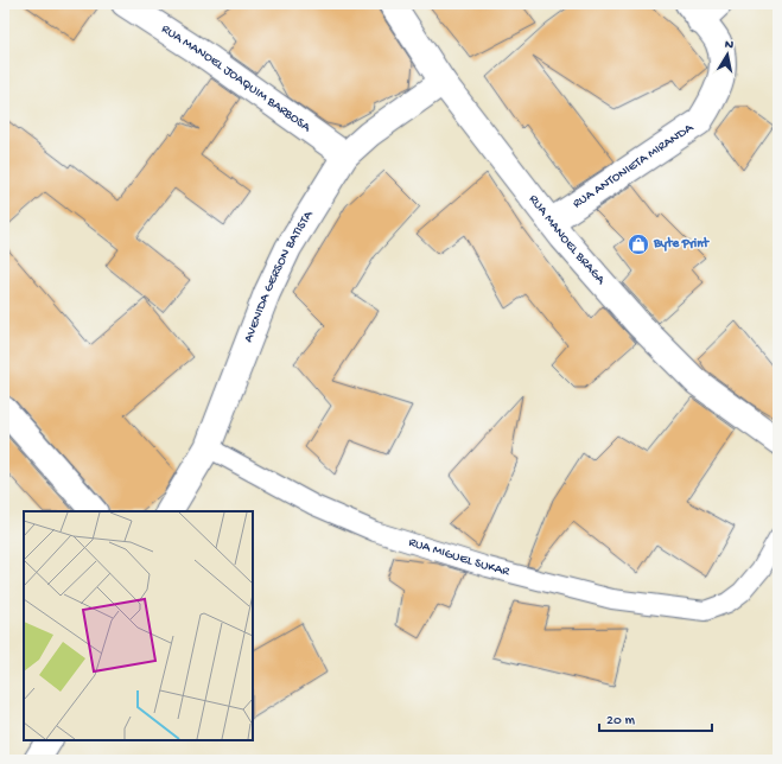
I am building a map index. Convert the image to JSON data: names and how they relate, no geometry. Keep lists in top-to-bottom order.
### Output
{
  "streets": {
    "street": [
      "RUA MANOEL JOAQUIM BARBOSA",
      "RUA ANTONIETA MIRANDA",
      "RUA MANOEL BRAGA",
      "AVENIDA GERSON BATISTA"
    ],
    "lane": ["RUA MIGUEL SUKAR"]
  },
  "crossings": [
    ["RUA MANOEL JOAQUIM BARBOSA", "AVENIDA GERSON BATISTA"],
    ["RUA ANTONIETA MIRANDA", "RUA MANOEL BRAGA"],
    ["RUA MANOEL BRAGA", "AVENIDA GERSON BATISTA"],
    ["AVENIDA GERSON BATISTA", "RUA MIGUEL SUKAR"]
  ],
  "places": {
    "shop": ["Byte Print"]
  },
  "scale_bar": "20 m",
  "north": "top"
}
